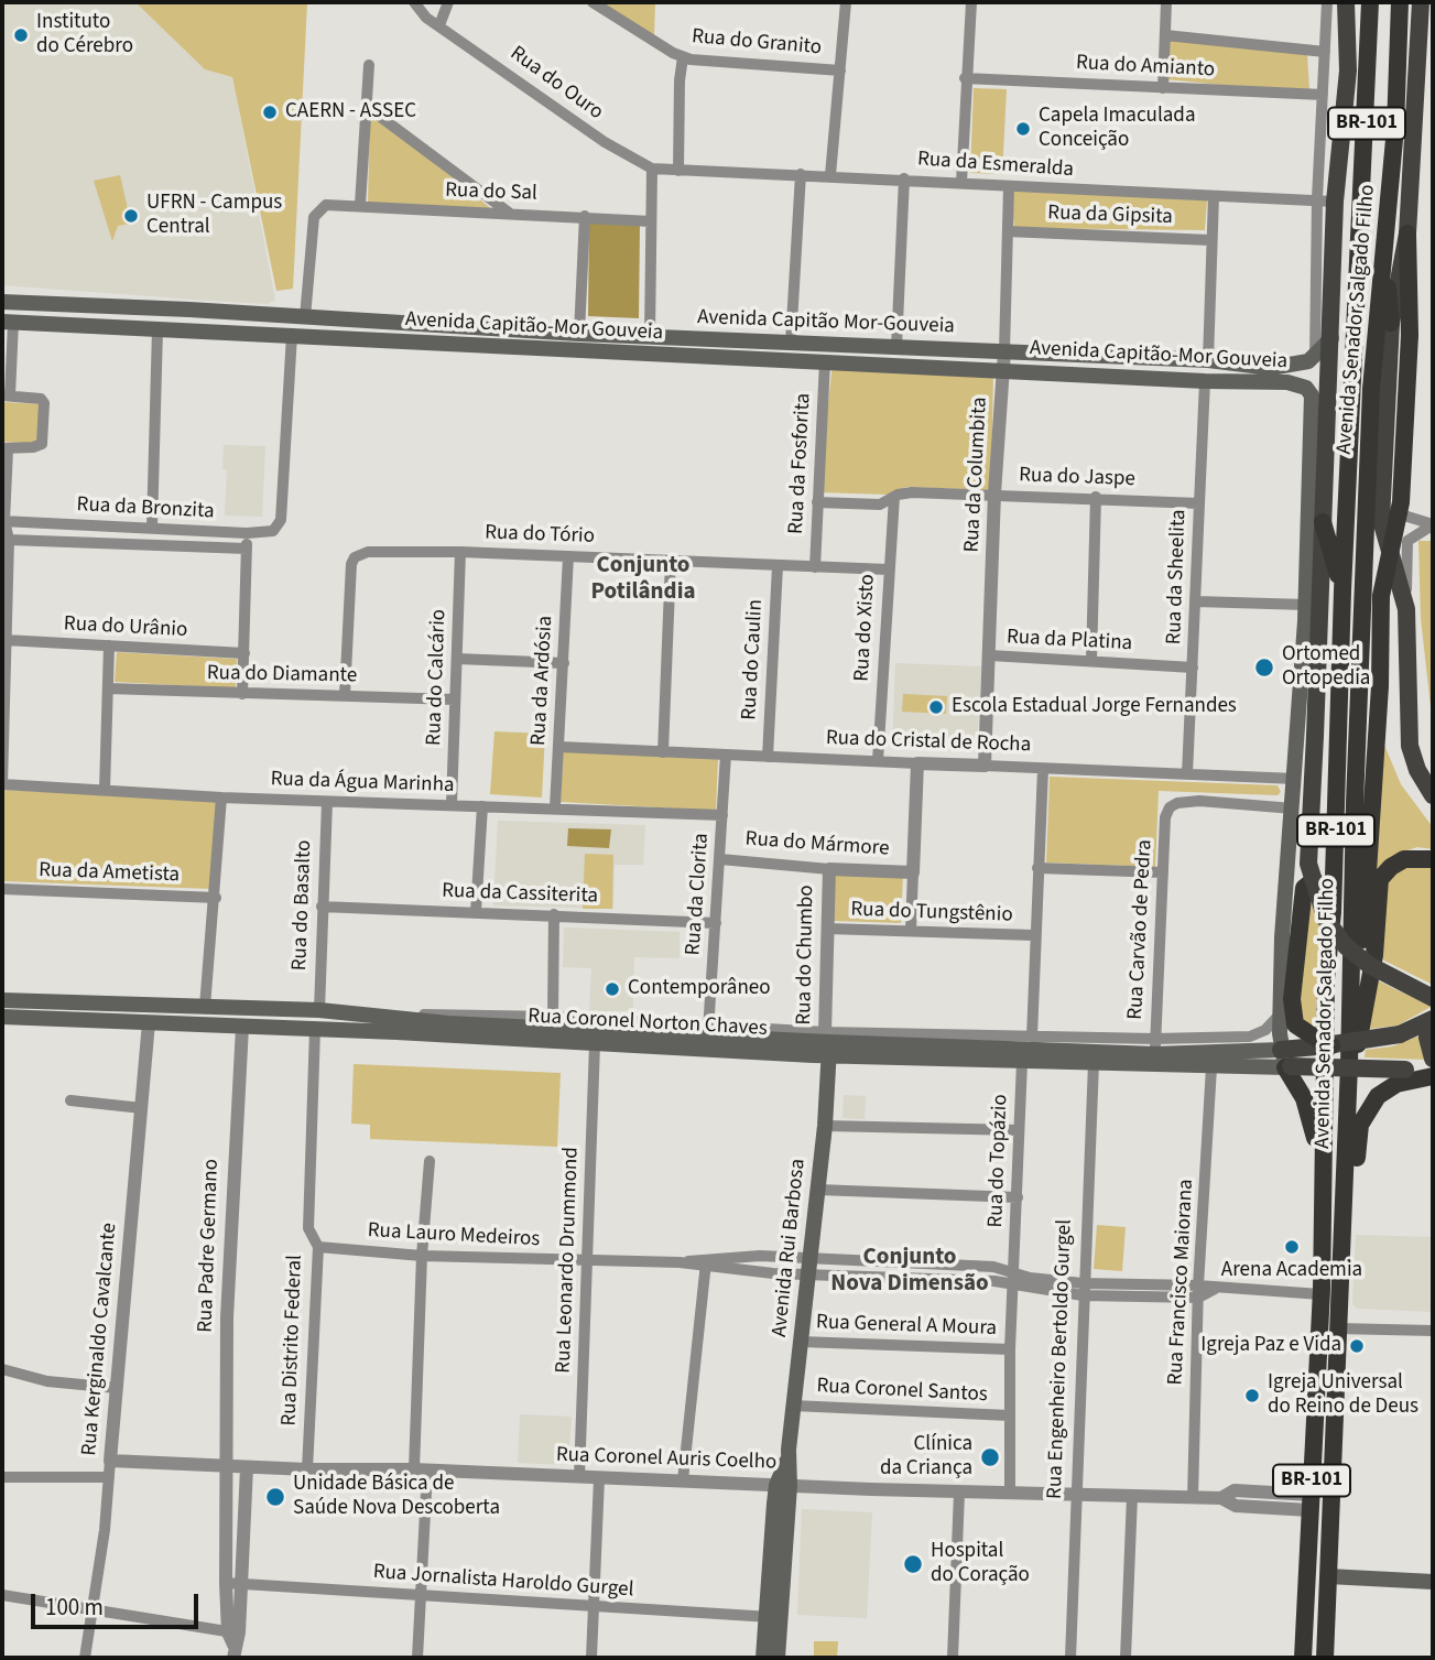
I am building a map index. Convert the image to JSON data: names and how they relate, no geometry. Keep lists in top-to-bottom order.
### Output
{
  "streets": {
    "highway": ["BR-101", "Avenida Senador Salgado Filho"],
    "main road": [
      "Avenida Capitão Mor-Gouveia",
      "Avenida Capitão-Mor Gouveia",
      "Rua Coronel Norton Chaves",
      "Avenida Rui Barbosa"
    ],
    "street": [
      "Rua do Granito",
      "Rua do Amianto",
      "Rua do Ouro",
      "Rua da Esmeralda",
      "Rua do Sal",
      "Rua da Gipsita",
      "Rua da Fosforita",
      "Rua da Columbita",
      "Rua do Jaspe",
      "Rua da Bronzita",
      "Rua do Tório",
      "Rua da Sheelita",
      "Rua do Urânio",
      "Rua do Xisto",
      "Rua da Platina",
      "Rua do Caulin",
      "Rua do Diamante",
      "Rua do Calcário",
      "Rua da Ardósia",
      "Rua do Cristal de Rocha",
      "Rua da Água Marinha",
      "Rua do Mármore",
      "Rua da Ametista",
      "Rua da Cassiterita",
      "Rua da Clorita",
      "Rua do Basalto",
      "Rua do Tungstênio",
      "Rua Carvão de Pedra",
      "Rua do Chumbo",
      "Rua do Topázio",
      "Rua Lauro Medeiros",
      "Rua Padre Germano",
      "Rua Leonardo Drummond",
      "Rua Francisco Maiorana",
      "Rua General A Moura",
      "Rua Kerginaldo Cavalcante",
      "Rua Distrito Federal",
      "Rua Engenheiro Bertoldo Gurgel",
      "Rua Coronel Santos",
      "Rua Coronel Auris Coelho",
      "Rua Jornalista Haroldo Gurgel"
    ]
  },
  "crossings": [
    ["Rua do Amianto", "Avenida Senador Salgado Filho"],
    ["Rua do Ouro", "Rua da Esmeralda"],
    ["Rua da Esmeralda", "Avenida Senador Salgado Filho"],
    ["Rua da Esmeralda", "Rua da Columbita"],
    ["Rua do Sal", "Avenida Capitão Mor-Gouveia"],
    ["Rua da Gipsita", "Rua da Columbita"],
    ["Avenida Senador Salgado Filho", "Avenida Capitão Mor-Gouveia"],
    ["Avenida Senador Salgado Filho", "Avenida Capitão-Mor Gouveia"],
    ["Avenida Senador Salgado Filho", "Rua do Cristal de Rocha"],
    ["Avenida Senador Salgado Filho", "Rua Carvão de Pedra"],
    ["Avenida Senador Salgado Filho", "Rua Coronel Norton Chaves"],
    ["Avenida Senador Salgado Filho", "Rua Lauro Medeiros"],
    ["Avenida Senador Salgado Filho", "Rua Coronel Auris Coelho"],
    ["Avenida Capitão Mor-Gouveia", "Avenida Capitão-Mor Gouveia"],
    ["Avenida Capitão Mor-Gouveia", "Rua da Columbita"],
    ["Avenida Capitão-Mor Gouveia", "Rua da Fosforita"],
    ["Avenida Capitão-Mor Gouveia", "Rua da Columbita"],
    ["Avenida Capitão-Mor Gouveia", "Rua da Bronzita"],
    ["Avenida Capitão-Mor Gouveia", "Rua da Sheelita"],
    ["Rua da Fosforita", "Rua do Jaspe"],
    ["Rua da Fosforita", "Rua do Tório"],
    ["Rua da Columbita", "Rua do Jaspe"],
    ["Rua da Columbita", "Rua da Platina"],
    ["Rua da Columbita", "Rua do Cristal de Rocha"],
    ["Rua do Jaspe", "Rua da Sheelita"],
    ["Rua do Jaspe", "Rua do Xisto"],
    ["Rua do Tório", "Rua do Xisto"],
    ["Rua do Tório", "Rua do Caulin"],
    ["Rua do Tório", "Rua do Diamante"],
    ["Rua do Tório", "Rua do Calcário"],
    ["Rua do Tório", "Rua da Ardósia"],
    ["Rua da Sheelita", "Rua da Platina"],
    ["Rua da Sheelita", "Rua do Cristal de Rocha"],
    ["Rua do Xisto", "Rua do Cristal de Rocha"],
    ["Rua do Caulin", "Rua do Cristal de Rocha"],
    ["Rua do Diamante", "Rua do Calcário"],
    ["Rua do Calcário", "Rua da Água Marinha"],
    ["Rua da Ardósia", "Rua do Cristal de Rocha"],
    ["Rua da Ardósia", "Rua da Água Marinha"],
    ["Rua do Cristal de Rocha", "Rua da Clorita"],
    ["Rua da Água Marinha", "Rua da Clorita"],
    ["Rua da Água Marinha", "Rua do Basalto"],
    ["Rua do Mármore", "Rua da Clorita"],
    ["Rua do Mármore", "Rua do Chumbo"],
    ["Rua da Cassiterita", "Rua da Clorita"],
    ["Rua da Cassiterita", "Rua do Basalto"],
    ["Rua da Clorita", "Rua Coronel Norton Chaves"],
    ["Rua do Basalto", "Rua Coronel Norton Chaves"],
    ["Rua do Tungstênio", "Rua do Chumbo"],
    ["Rua Carvão de Pedra", "Rua Coronel Norton Chaves"],
    ["Rua do Chumbo", "Rua Coronel Norton Chaves"],
    ["Rua do Chumbo", "Avenida Rui Barbosa"],
    ["Rua Coronel Norton Chaves", "Rua do Topázio"],
    ["Rua Coronel Norton Chaves", "Rua Padre Germano"],
    ["Rua Coronel Norton Chaves", "Avenida Rui Barbosa"],
    ["Rua Coronel Norton Chaves", "Rua Leonardo Drummond"],
    ["Rua Coronel Norton Chaves", "Rua Francisco Maiorana"],
    ["Rua Coronel Norton Chaves", "Rua Kerginaldo Cavalcante"],
    ["Rua Coronel Norton Chaves", "Rua Distrito Federal"],
    ["Rua Coronel Norton Chaves", "Rua Engenheiro Bertoldo Gurgel"],
    ["Rua do Topázio", "Rua Lauro Medeiros"],
    ["Rua do Topázio", "Rua General A Moura"],
    ["Rua do Topázio", "Rua Coronel Santos"],
    ["Rua do Topázio", "Rua Coronel Auris Coelho"],
    ["Rua Lauro Medeiros", "Avenida Rui Barbosa"],
    ["Rua Lauro Medeiros", "Rua Leonardo Drummond"],
    ["Rua Lauro Medeiros", "Rua Francisco Maiorana"],
    ["Rua Lauro Medeiros", "Rua Distrito Federal"],
    ["Rua Lauro Medeiros", "Rua Engenheiro Bertoldo Gurgel"],
    ["Rua Padre Germano", "Rua Coronel Auris Coelho"],
    ["Rua Padre Germano", "Rua Jornalista Haroldo Gurgel"],
    ["Avenida Rui Barbosa", "Rua General A Moura"],
    ["Avenida Rui Barbosa", "Rua Coronel Santos"],
    ["Avenida Rui Barbosa", "Rua Coronel Auris Coelho"],
    ["Avenida Rui Barbosa", "Rua Jornalista Haroldo Gurgel"],
    ["Rua Leonardo Drummond", "Rua Coronel Auris Coelho"],
    ["Rua Francisco Maiorana", "Rua Coronel Auris Coelho"],
    ["Rua Kerginaldo Cavalcante", "Rua Coronel Auris Coelho"],
    ["Rua Distrito Federal", "Rua Coronel Auris Coelho"],
    ["Rua Engenheiro Bertoldo Gurgel", "Rua Coronel Auris Coelho"]
  ],
  "districts": ["Conjunto Potilândia", "Conjunto Nova Dimensão"],
  "places": [
    "Instituto do Cérebro",
    "CAERN - ASSEC",
    "Capela Imaculada Conceição",
    "UFRN - Campus Central",
    "Ortomed Ortopedia",
    "Escola Estadual Jorge Fernandes",
    "Contemporâneo",
    "Arena Academia",
    "Igreja Paz e Vida",
    "Igreja Universal do Reino de Deus",
    "Clínica da Criança",
    "Unidade Básica de Saúde Nova Descoberta",
    "Hospital do Coração"
  ],
  "scale_bar": "100 m"
}
